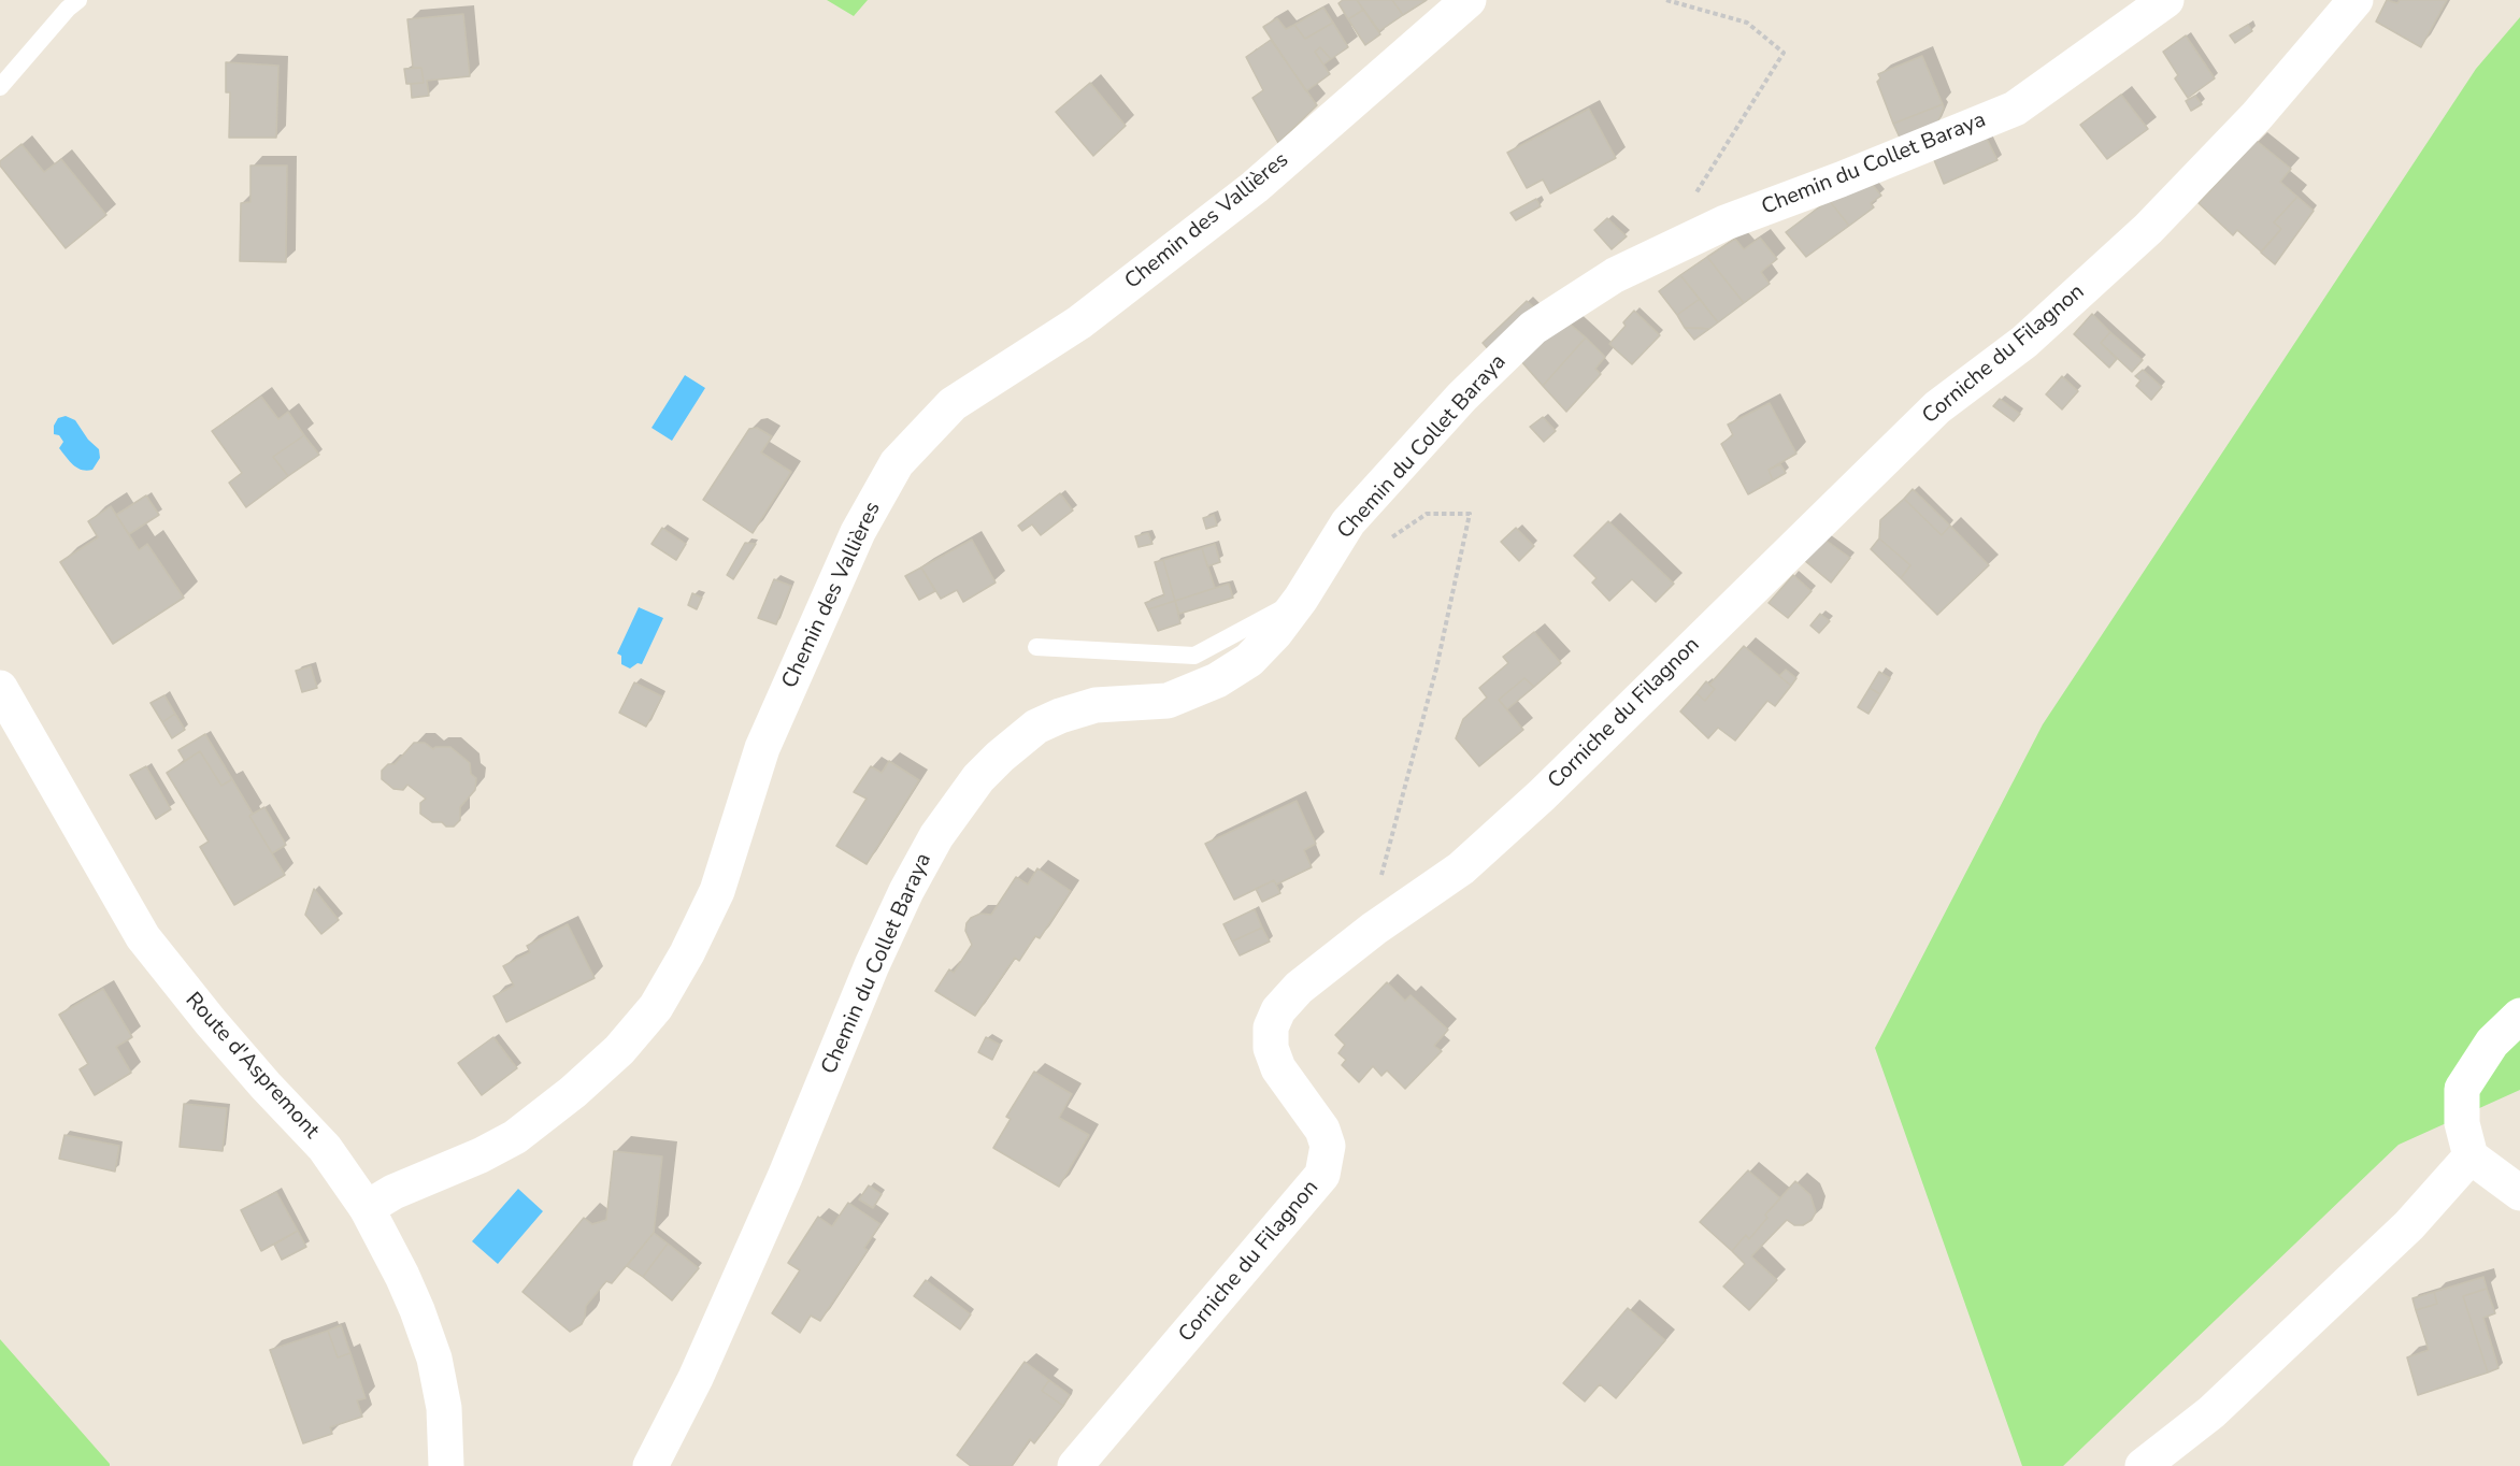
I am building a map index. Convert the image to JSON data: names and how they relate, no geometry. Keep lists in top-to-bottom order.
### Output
{
  "streets": {
    "street": [
      "Chemin du Collet Baraya",
      "Chemin des Vallières",
      "Corniche du Filagnon",
      "Route d'Aspremont"
    ]
  },
  "crossings": [
    ["Chemin des Vallières", "Route d'Aspremont"]
  ]
}
